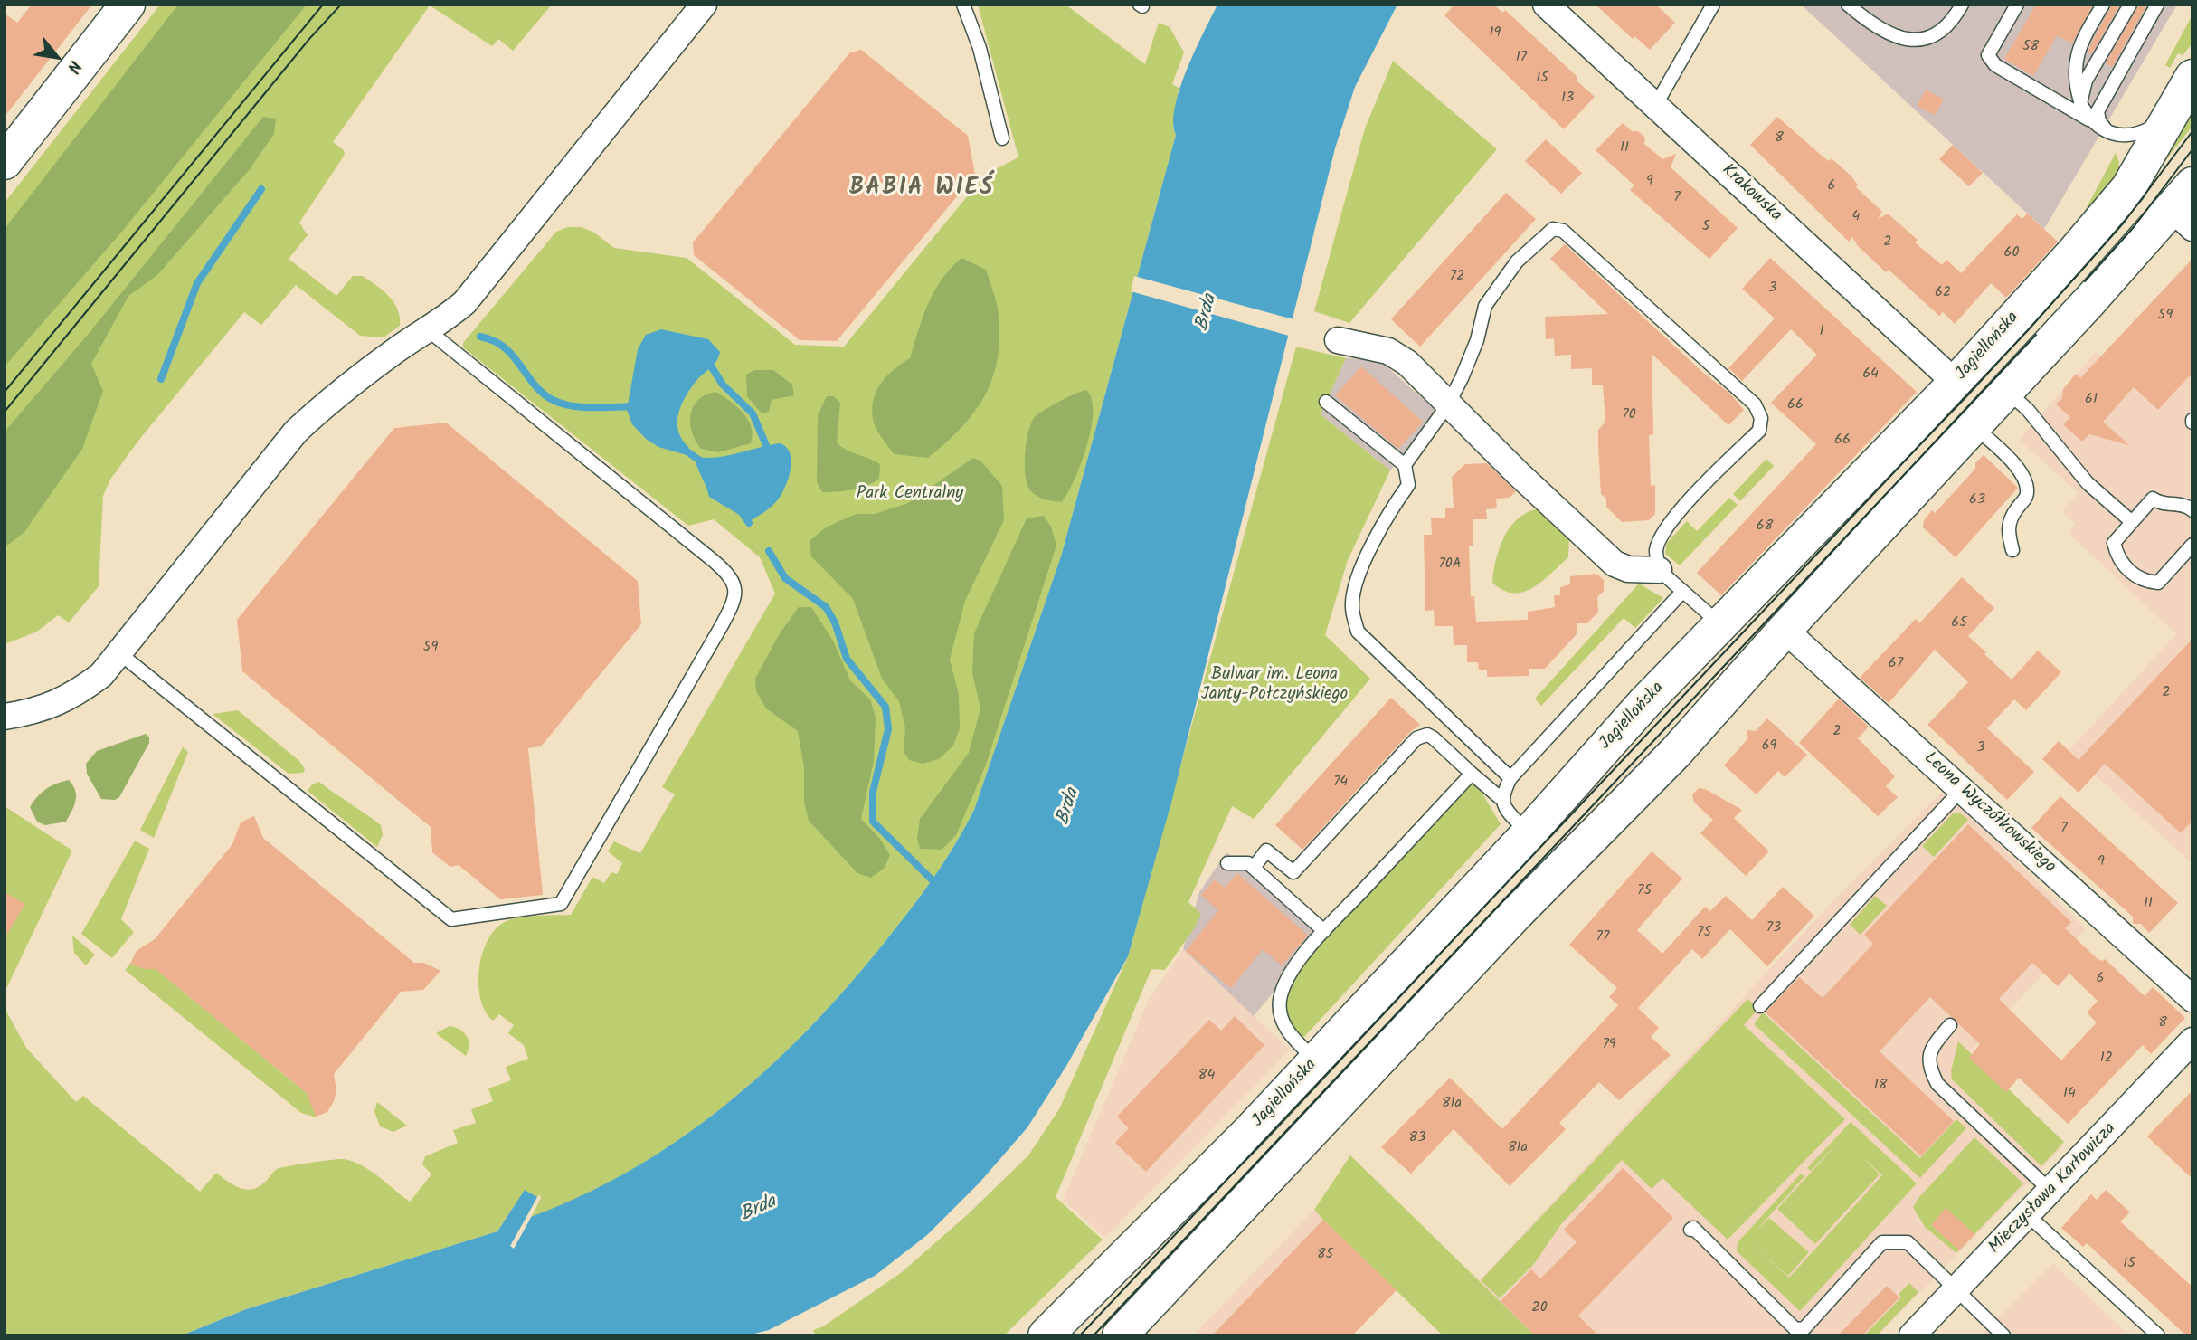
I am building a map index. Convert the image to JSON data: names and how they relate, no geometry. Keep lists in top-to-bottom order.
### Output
{
  "streets": {
    "main road": ["Jagiellońska"],
    "street": ["Krakowska", "Leona Wyczółkowskiego", "Mieczysława Karłowicza"]
  },
  "crossings": [
    ["Krakowska", "Jagiellońska"]
  ],
  "districts": ["BABIA WIEŚ"],
  "water": ["Brda"],
  "parks": ["Park Centralny", "Bulwar im. Leona Janty-Połczyńskiego"],
  "house_numbers": [
    "19",
    "58",
    "17",
    "15",
    "13",
    "8",
    "11",
    "9",
    "6",
    "7",
    "4",
    "5",
    "2",
    "60",
    "72",
    "3",
    "62",
    "59",
    "1",
    "64",
    "61",
    "66",
    "70",
    "66",
    "63",
    "68",
    "70A",
    "65",
    "59",
    "67",
    "2",
    "2",
    "69",
    "3",
    "74",
    "7",
    "9",
    "75",
    "11",
    "73",
    "75",
    "77",
    "6",
    "8",
    "79",
    "12",
    "84",
    "18",
    "14",
    "81a",
    "83",
    "81a",
    "85",
    "15",
    "20"
  ],
  "north": "bottom right"
}
